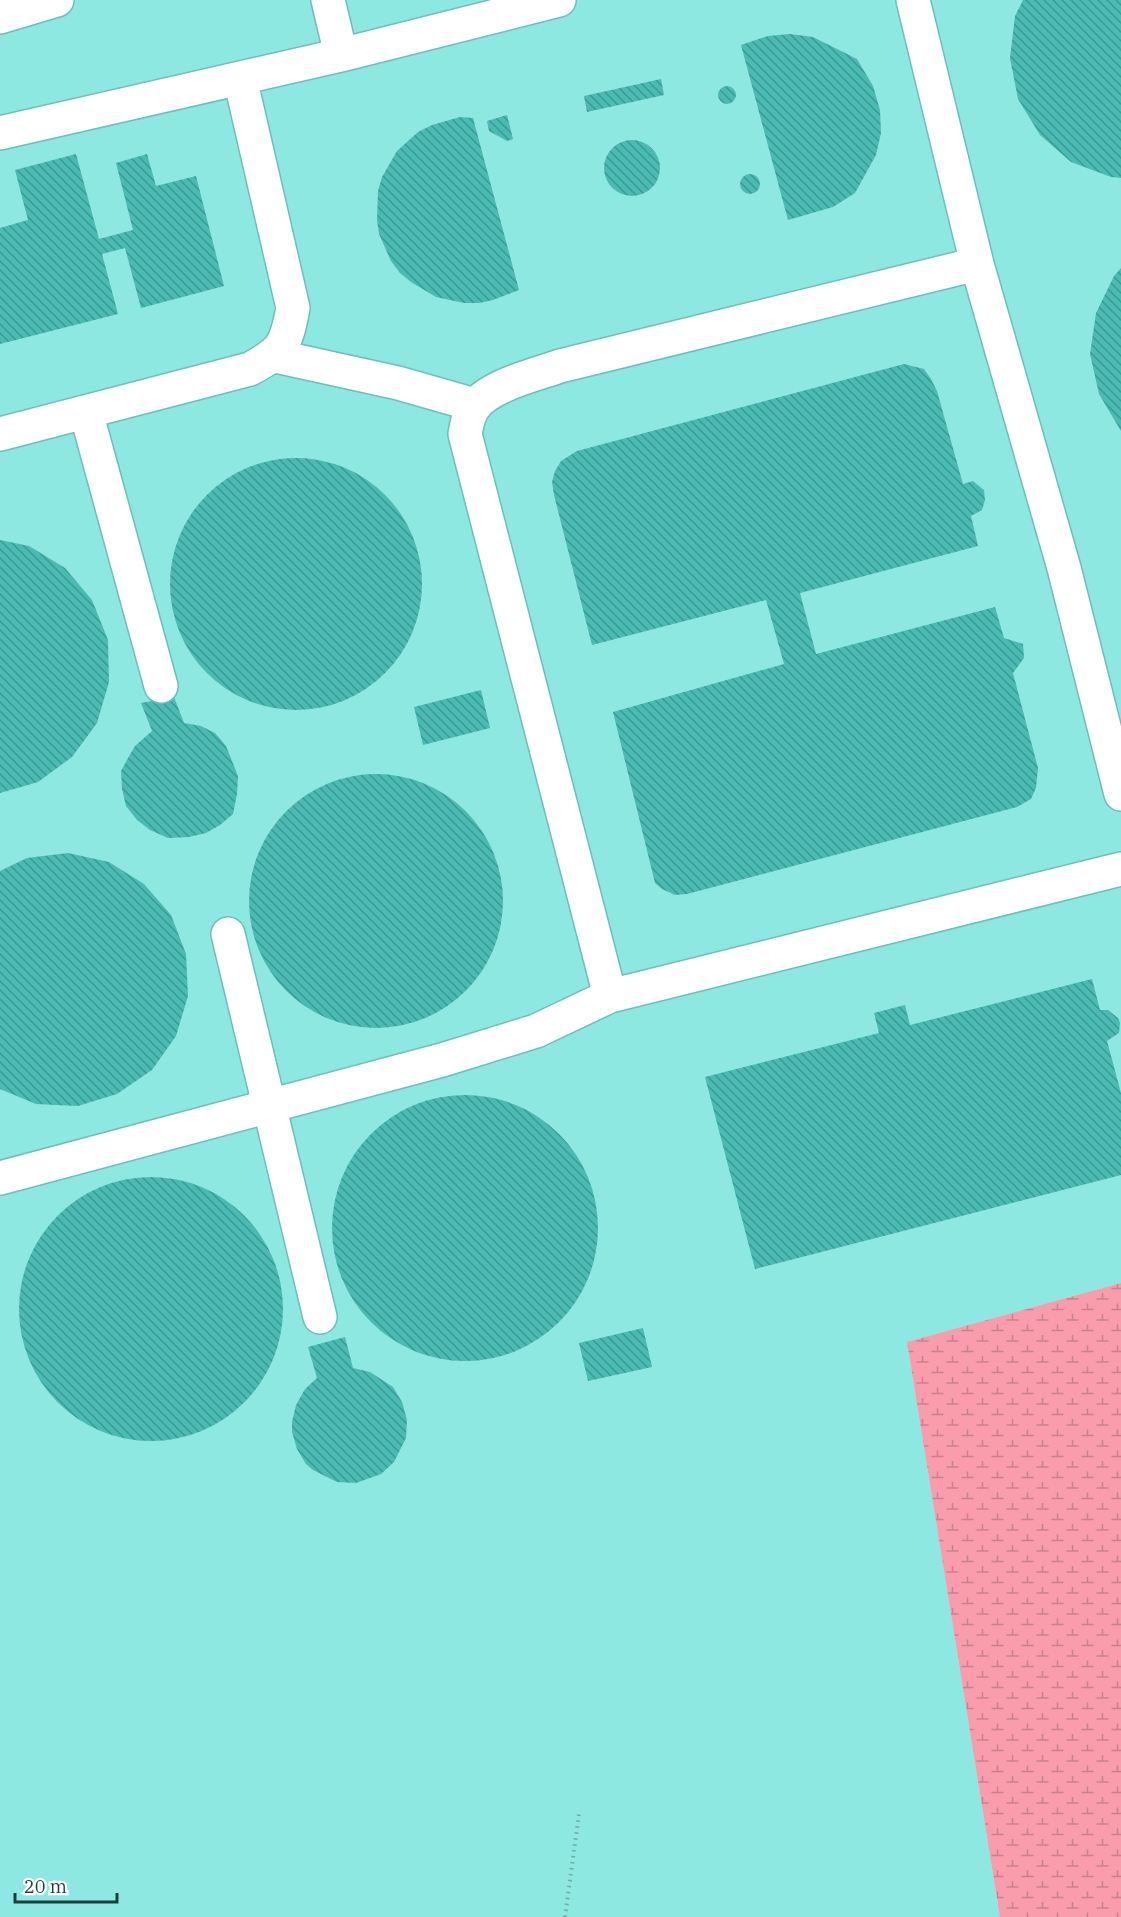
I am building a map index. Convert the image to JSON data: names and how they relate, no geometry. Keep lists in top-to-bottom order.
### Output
{
  "scale_bar": "20 m"
}
